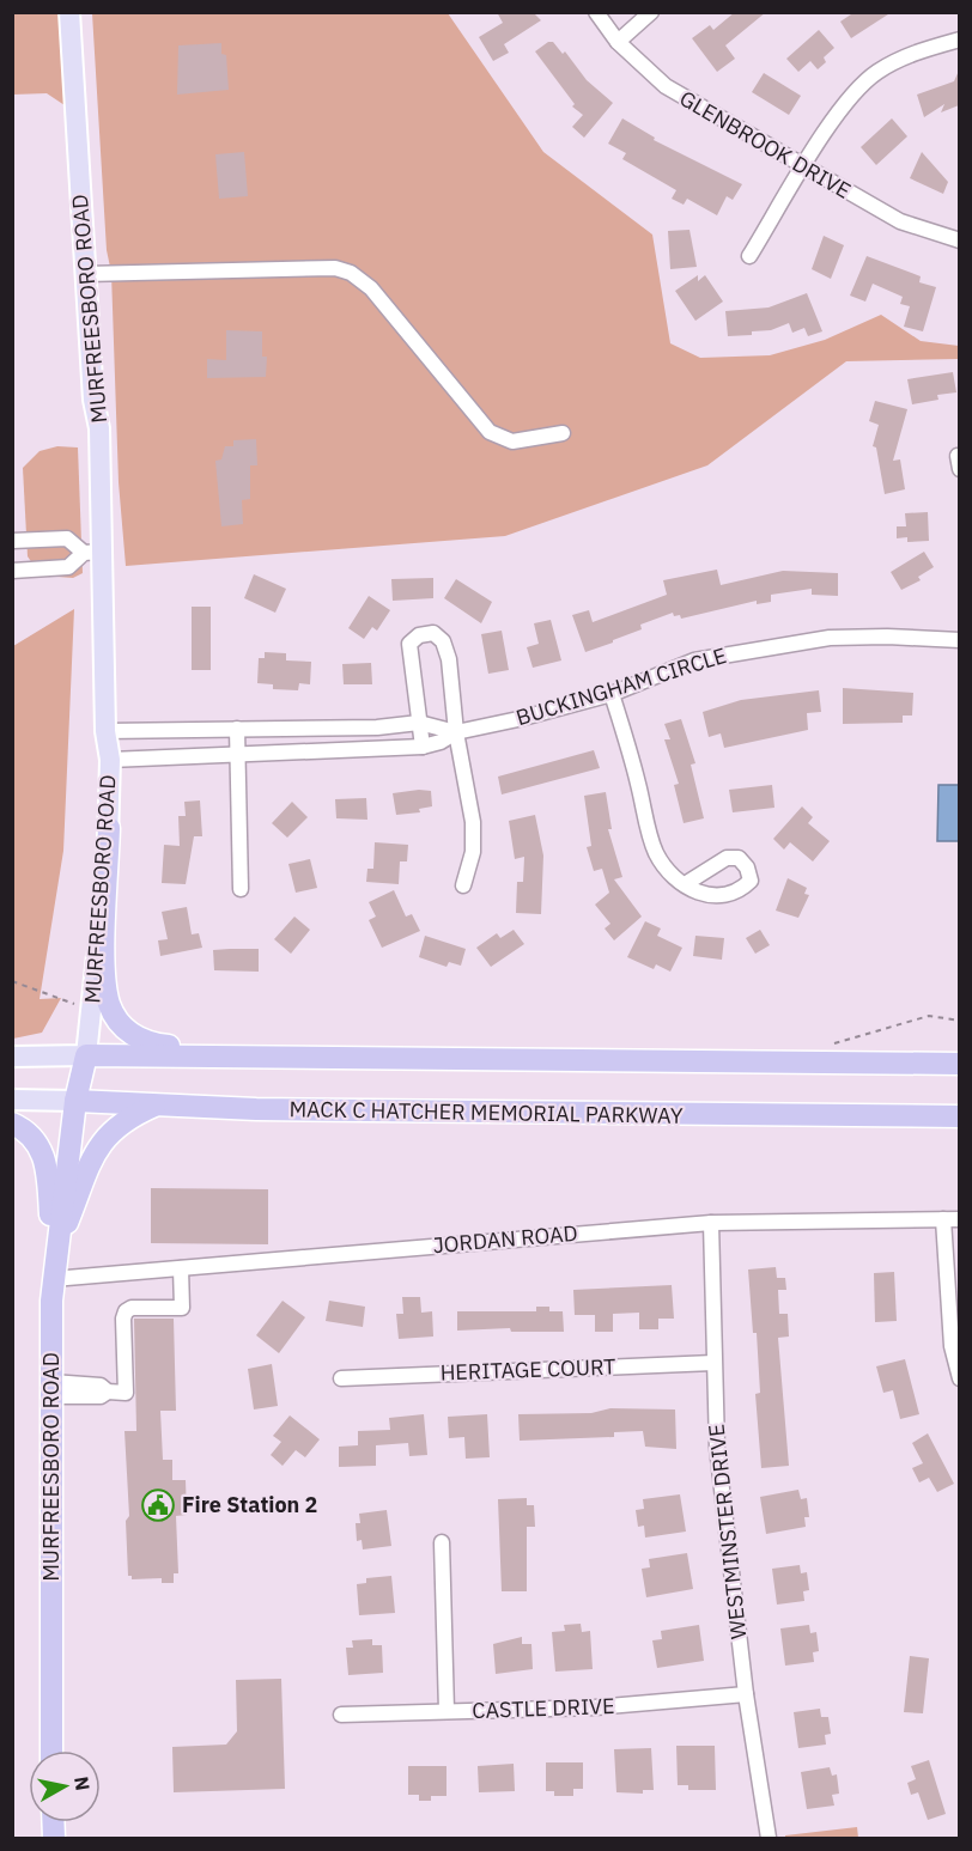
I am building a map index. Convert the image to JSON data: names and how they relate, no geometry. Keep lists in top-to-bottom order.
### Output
{
  "streets": {
    "highway": ["MURFREESBORO ROAD", "MACK C HATCHER MEMORIAL PARKWAY"],
    "street": [
      "GLENBROOK DRIVE",
      "BUCKINGHAM CIRCLE",
      "JORDAN ROAD",
      "HERITAGE COURT",
      "WESTMINSTER DRIVE",
      "CASTLE DRIVE"
    ]
  },
  "crossings": [
    ["MURFREESBORO ROAD", "BUCKINGHAM CIRCLE"],
    ["MURFREESBORO ROAD", "MACK C HATCHER MEMORIAL PARKWAY"],
    ["MURFREESBORO ROAD", "JORDAN ROAD"],
    ["JORDAN ROAD", "WESTMINSTER DRIVE"],
    ["HERITAGE COURT", "WESTMINSTER DRIVE"],
    ["WESTMINSTER DRIVE", "CASTLE DRIVE"]
  ],
  "places": {
    "public building": ["Fire Station 2"]
  },
  "north": "right"
}
